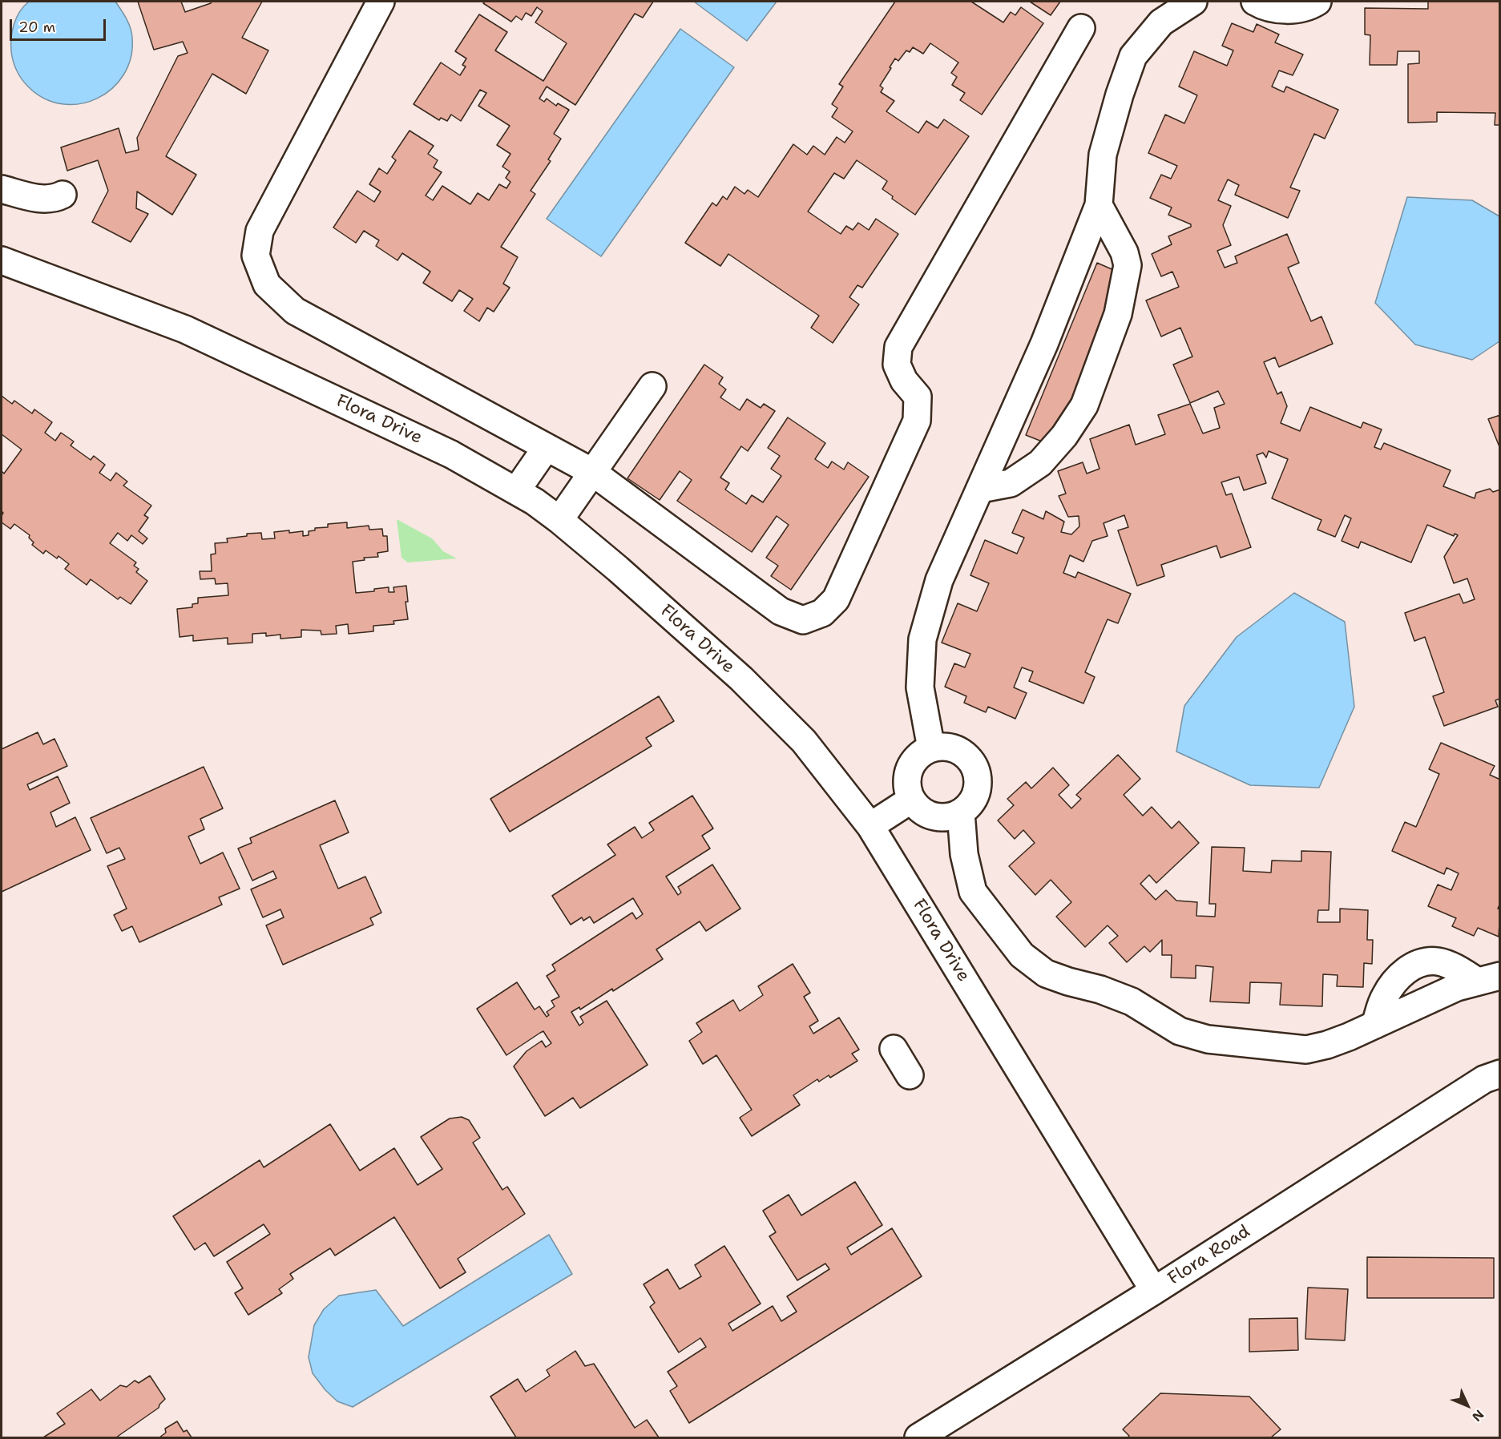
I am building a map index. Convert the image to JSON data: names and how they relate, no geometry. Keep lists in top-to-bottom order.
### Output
{
  "streets": {
    "street": ["Flora Drive", "Flora Road"]
  },
  "crossings": [
    ["Flora Drive", "Flora Road"]
  ],
  "scale_bar": "20 m",
  "north": "bottom right"
}
